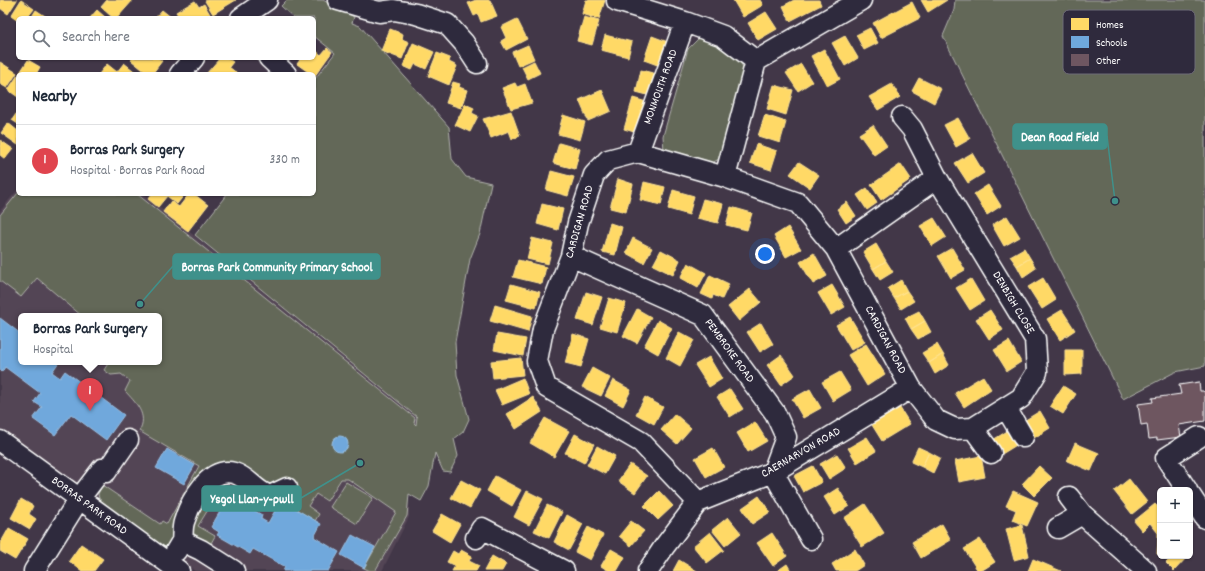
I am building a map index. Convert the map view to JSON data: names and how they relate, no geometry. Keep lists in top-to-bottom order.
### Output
{
  "streets": {
    "street": [
      "MONMOUTH ROAD",
      "CARDIGAN ROAD",
      "DENBIGH CLOSE",
      "PEMBROKE ROAD",
      "CAERNARVON ROAD",
      "BORRAS PARK ROAD"
    ]
  },
  "crossings": [
    ["MONMOUTH ROAD", "CARDIGAN ROAD"],
    ["CARDIGAN ROAD", "PEMBROKE ROAD"],
    ["CARDIGAN ROAD", "CAERNARVON ROAD"],
    ["PEMBROKE ROAD", "CAERNARVON ROAD"]
  ],
  "places": ["Dean Road Field", "Borras Park Community Primary School", "Ysgol Llan-y-pwll"],
  "legend": ["Homes", "Schools", "Other"],
  "page": {
    "search": "Search here",
    "heading": "Nearby",
    "list": [
      {
        "mark": "1",
        "name": "Borras Park Surgery",
        "note": "Hospital · Borras Park Road",
        "value": "330 m"
      }
    ],
    "popup": ["Borras Park Surgery", "Hospital"],
    "pins": "1",
    "map_buttons": ["+", "−"]
  }
}
